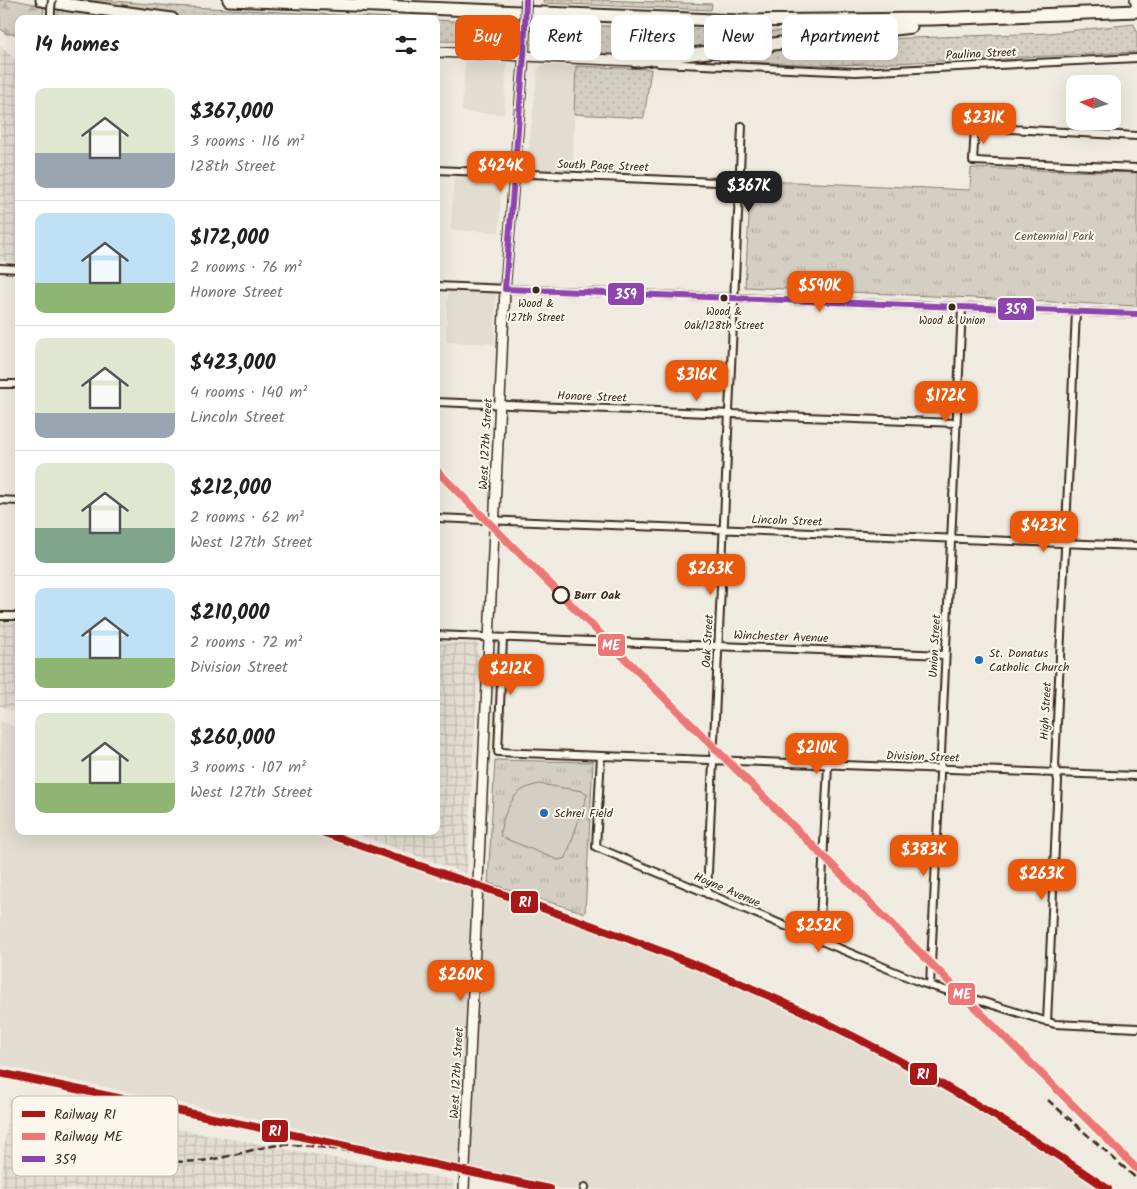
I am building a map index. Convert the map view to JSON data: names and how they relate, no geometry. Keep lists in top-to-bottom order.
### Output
{
  "streets": {
    "main road": ["Paulina Street", "West 127th Street"],
    "street": [
      "South Page Street",
      "Honore Street",
      "Lincoln Street",
      "Winchester Avenue",
      "Oak Street",
      "Union Street",
      "High Street",
      "Division Street",
      "Hoyne Avenue"
    ]
  },
  "crossings": [
    ["Paulina Street", "West 127th Street"],
    ["South Page Street", "West 127th Street"],
    ["South Page Street", "Oak Street"],
    ["Honore Street", "West 127th Street"],
    ["Honore Street", "Oak Street"],
    ["Honore Street", "Union Street"],
    ["West 127th Street", "Lincoln Street"],
    ["West 127th Street", "Winchester Avenue"],
    ["Lincoln Street", "Oak Street"],
    ["Lincoln Street", "Union Street"],
    ["Lincoln Street", "High Street"],
    ["Winchester Avenue", "Oak Street"],
    ["Winchester Avenue", "Union Street"],
    ["Winchester Avenue", "Division Street"],
    ["Oak Street", "Division Street"],
    ["Oak Street", "Hoyne Avenue"],
    ["Union Street", "Division Street"],
    ["Union Street", "Hoyne Avenue"],
    ["High Street", "Division Street"],
    ["High Street", "Hoyne Avenue"],
    ["Division Street", "Hoyne Avenue"]
  ],
  "parks": ["Centennial Park"],
  "places": [
    "Wood & 127th Street",
    "Wood & Oak/128th Street",
    "Wood & Union",
    "Burr Oak",
    "St. Donatus Catholic Church",
    "Schrei Field"
  ],
  "lines": ["transit line 359", "rail line ME", "rail line RI"],
  "legend": ["Railway RI", "Railway ME", "359"],
  "north": "left",
  "page": {
    "chip": [
      "Buy",
      "Rent",
      "Filters",
      "New",
      "Apartment"
    ],
    "heading": "14 homes",
    "list": [
      {
        "name": "$367,000",
        "note": "3 rooms · 116 m² · 128th Street"
      },
      {
        "name": "$172,000",
        "note": "2 rooms · 76 m² · Honore Street"
      },
      {
        "name": "$423,000",
        "note": "4 rooms · 140 m² · Lincoln Street"
      },
      {
        "name": "$212,000",
        "note": "2 rooms · 62 m² · West 127th Street"
      },
      {
        "name": "$210,000",
        "note": "2 rooms · 72 m² · Division Street"
      },
      {
        "name": "$260,000",
        "note": "3 rooms · 107 m² · West 127th Street"
      }
    ],
    "price": [
      "$231K",
      "$424K",
      "$367K",
      "$590K",
      "$316K",
      "$172K",
      "$423K",
      "$263K",
      "$212K",
      "$210K",
      "$383K",
      "$263K",
      "$252K",
      "$260K"
    ]
  }
}
